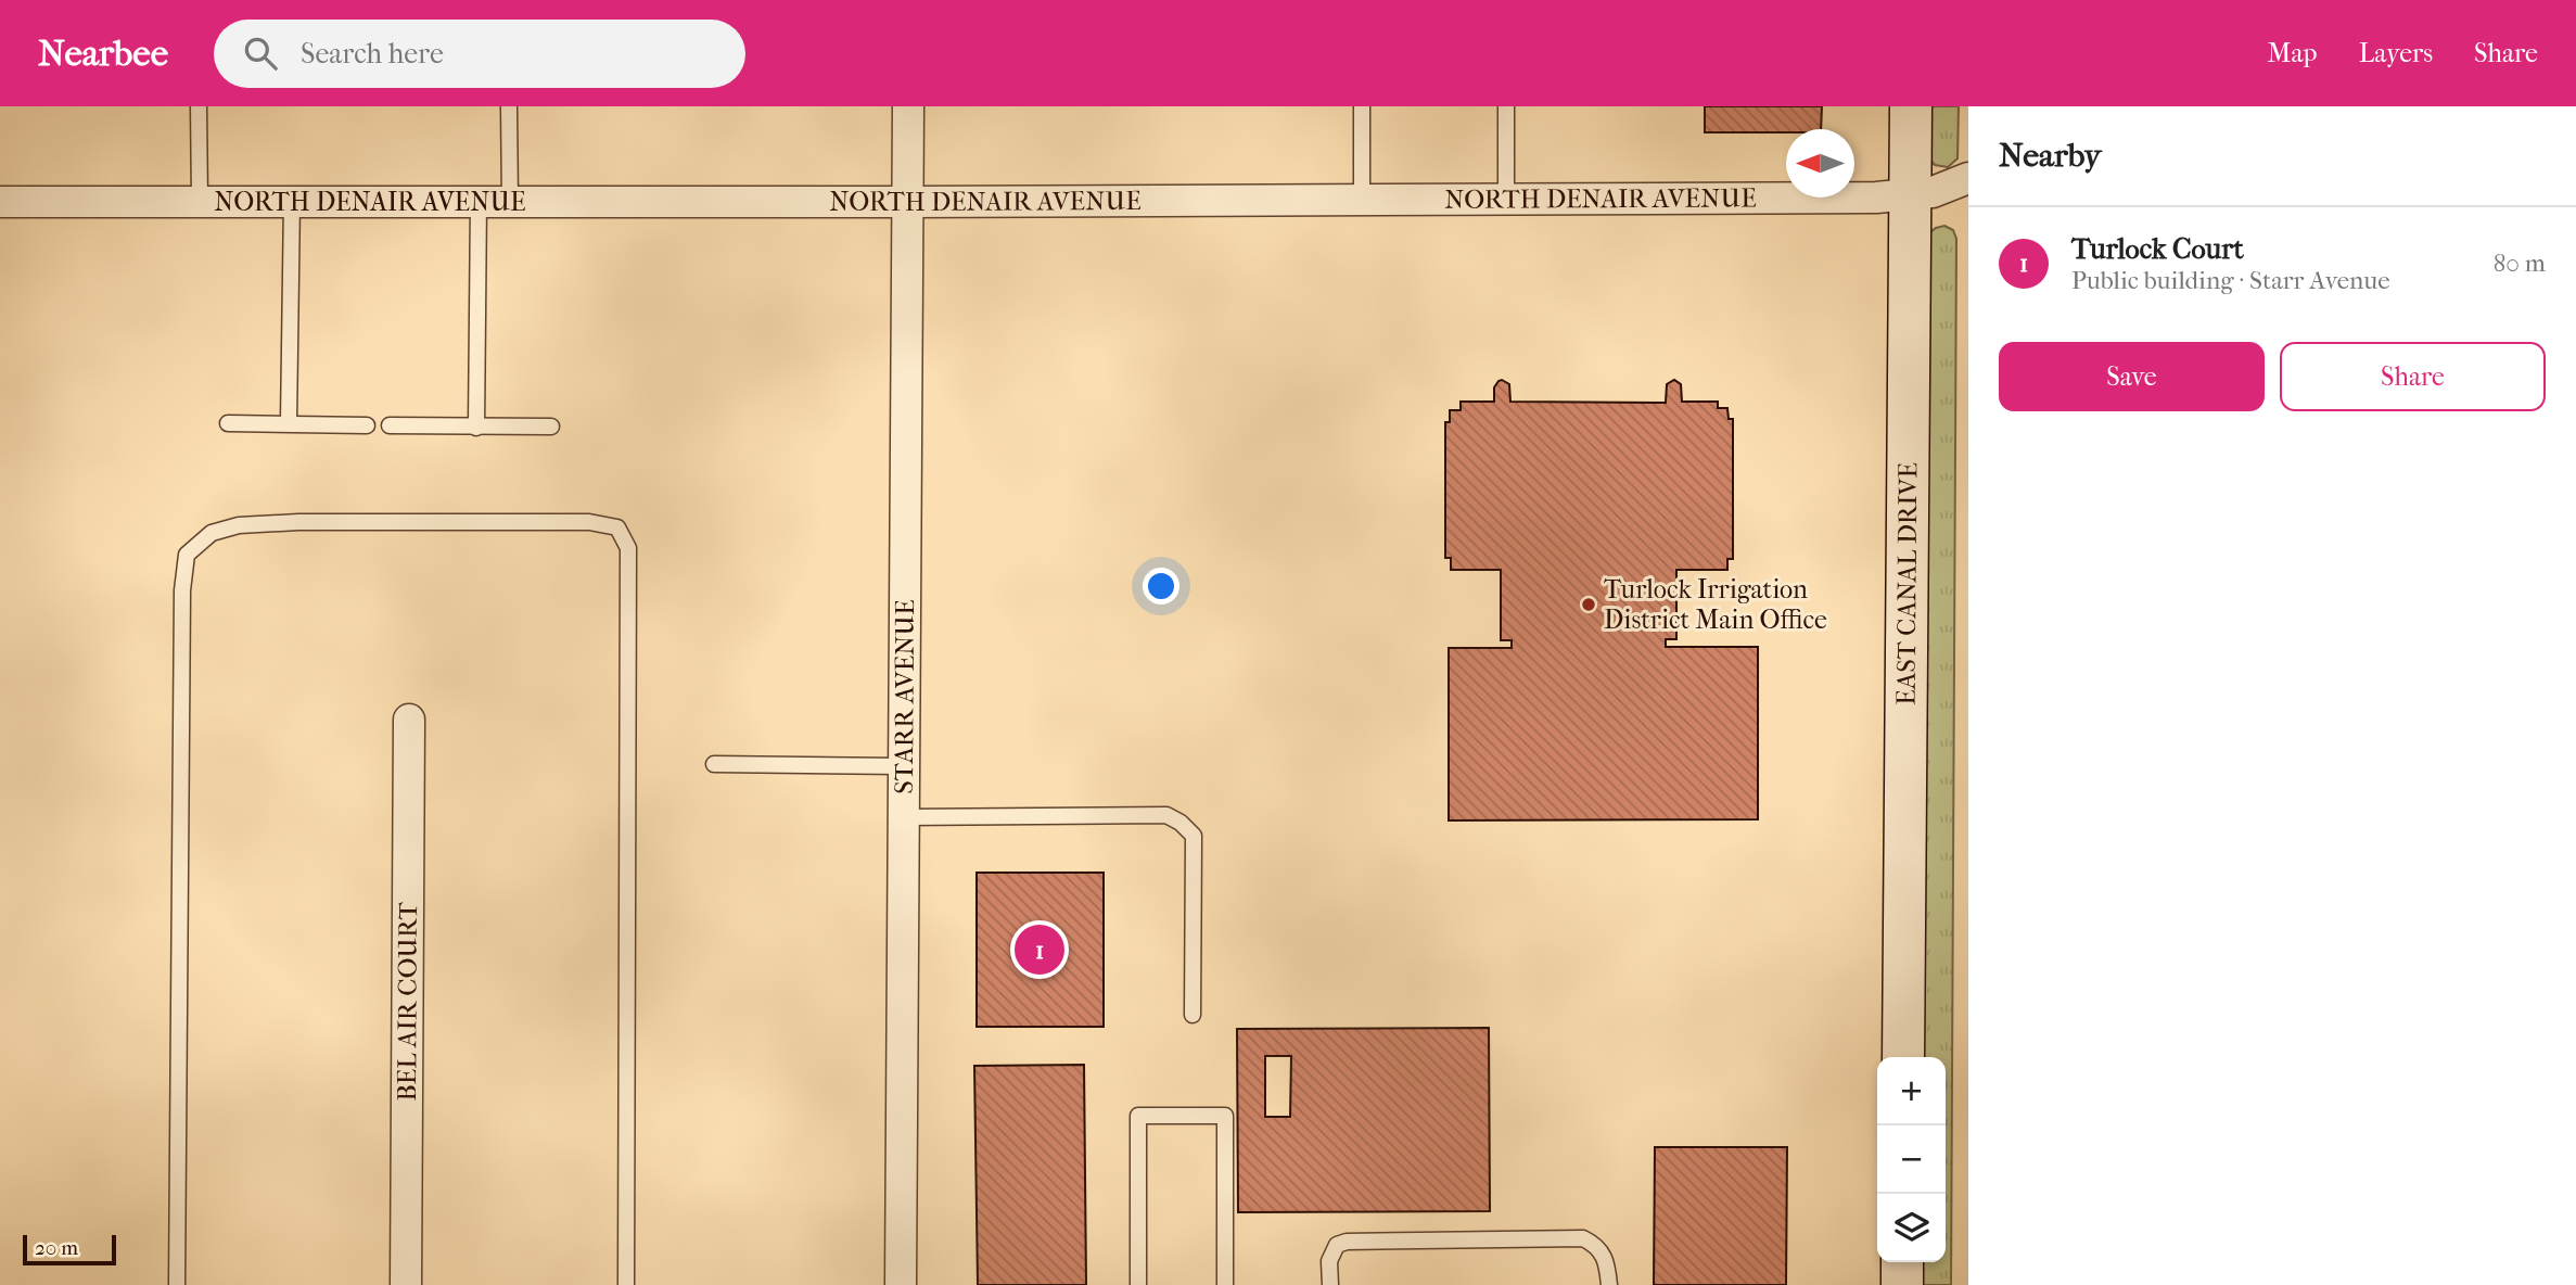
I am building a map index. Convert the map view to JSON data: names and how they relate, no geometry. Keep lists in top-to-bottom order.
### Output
{
  "streets": {
    "main road": ["EAST CANAL DRIVE"],
    "street": ["NORTH DENAIR AVENUE", "STARR AVENUE", "BEL AIR COURT"]
  },
  "crossings": [
    ["NORTH DENAIR AVENUE", "EAST CANAL DRIVE"],
    ["NORTH DENAIR AVENUE", "STARR AVENUE"]
  ],
  "places": ["Turlock Irrigation District Main Office"],
  "scale_bar": "20 m",
  "north": "left",
  "page": {
    "header": "Nearbee",
    "search": "Search here",
    "nav": ["Map", "Layers", "Share"],
    "heading": "Nearby",
    "list": [
      {
        "mark": "1",
        "name": "Turlock Court",
        "note": "Public building · Starr Avenue",
        "value": "80 m"
      }
    ],
    "buttons": ["Save", "Share"],
    "pins": "1",
    "map_buttons": ["+", "−"],
    "scale": "20 m"
  }
}
